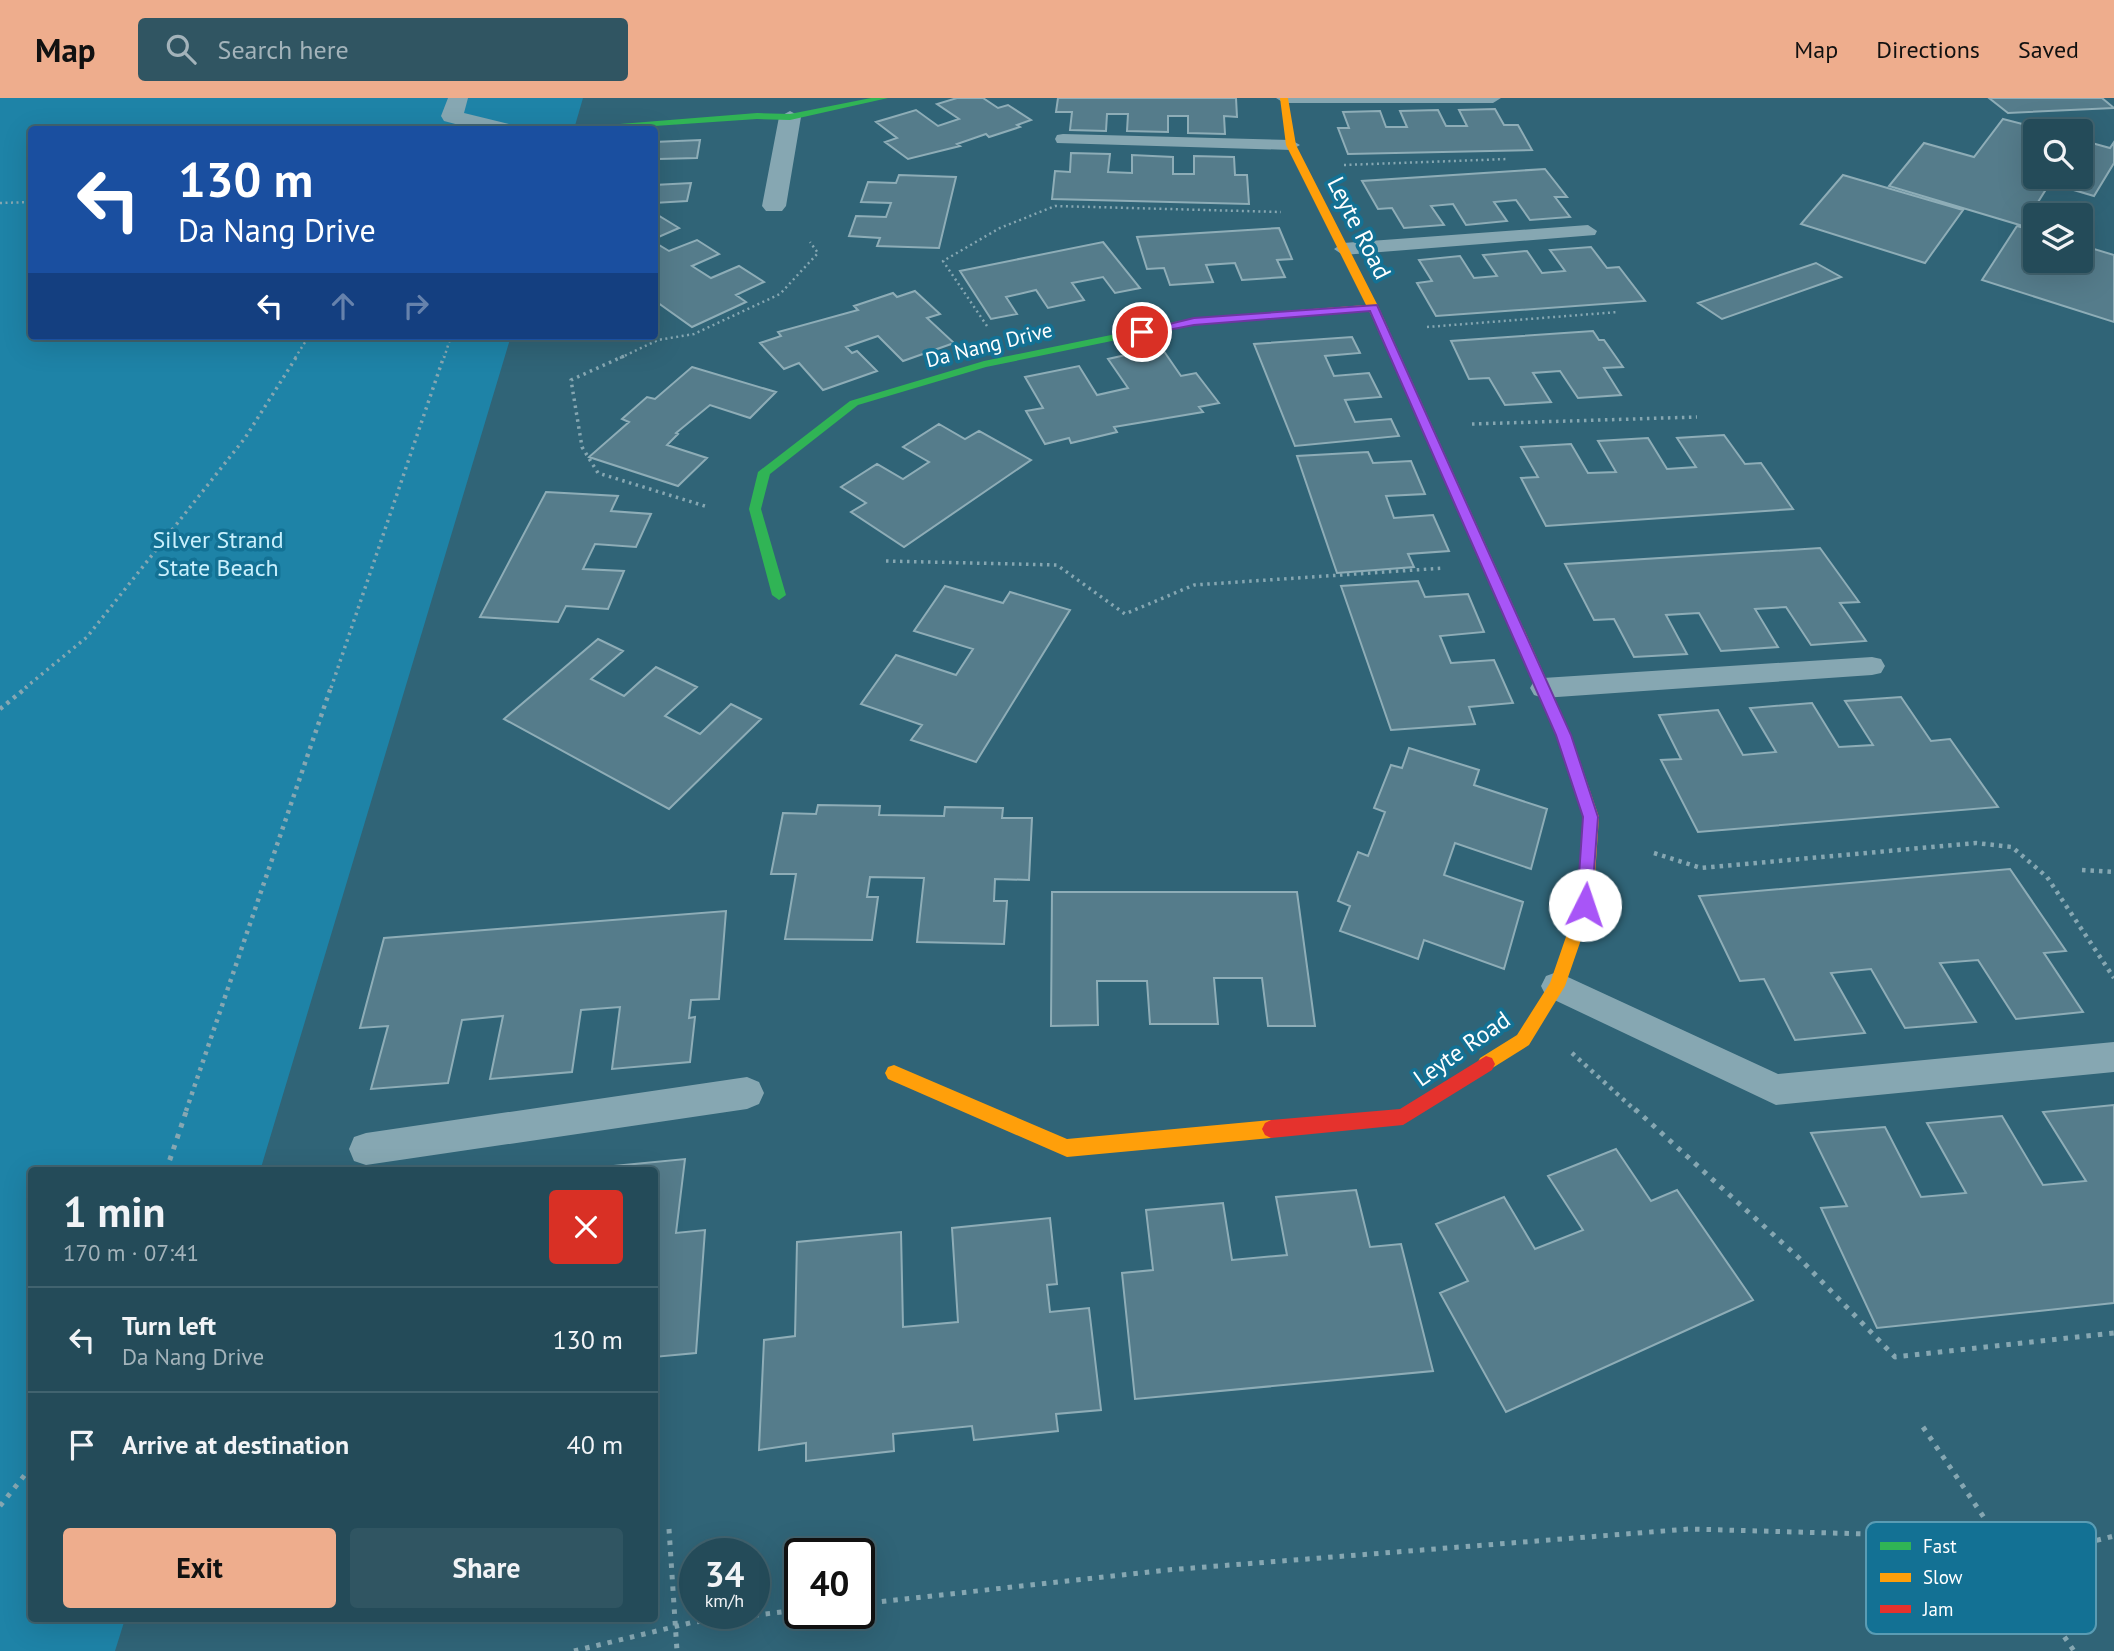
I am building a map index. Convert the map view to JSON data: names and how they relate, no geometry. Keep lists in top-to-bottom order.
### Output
{
  "streets": {
    "street": ["Leyte Road", "Da Nang Drive"]
  },
  "crossings": [
    ["Leyte Road", "Da Nang Drive"]
  ],
  "parks": ["Silver Strand State Beach"],
  "legend": ["Fast", "Slow", "Jam"],
  "page": {
    "header": "Map",
    "search": "Search here",
    "nav": ["Map", "Directions", "Saved"],
    "turn": ["130 m", "Da Nang Drive"],
    "heading": ["1 min", "170 m · 07:41"],
    "list": [
      {
        "name": "Turn left",
        "note": "Da Nang Drive",
        "value": "130 m"
      },
      {
        "name": "Arrive at destination",
        "value": "40 m"
      }
    ],
    "buttons": ["Exit", "Share"],
    "speed": "34 km/h",
    "limit": "40"
  }
}
